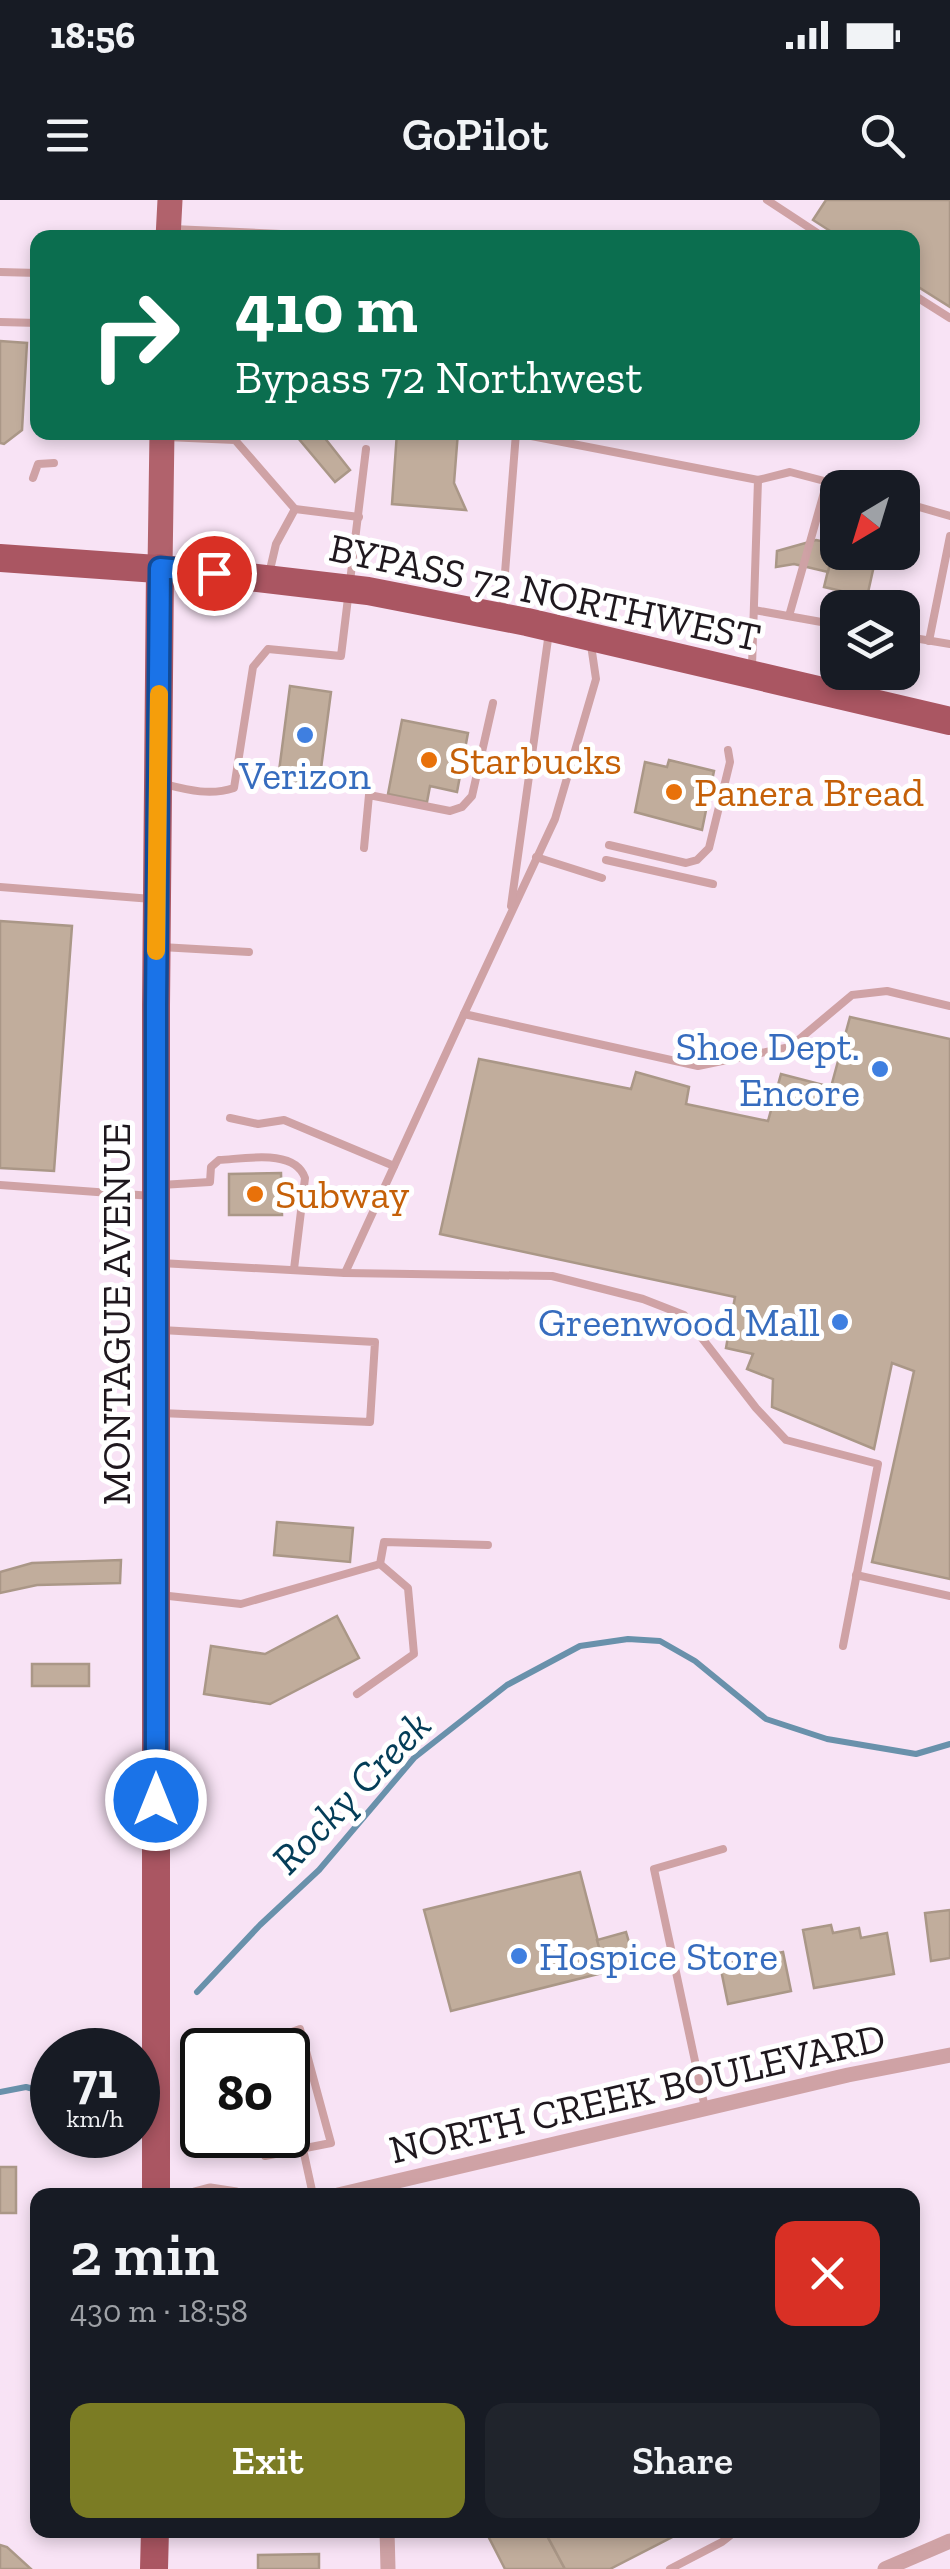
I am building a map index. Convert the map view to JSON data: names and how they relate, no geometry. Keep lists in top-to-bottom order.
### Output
{
  "streets": {
    "highway": ["BYPASS 72 NORTHWEST", "MONTAGUE AVENUE"],
    "street": ["NORTH CREEK BOULEVARD"]
  },
  "crossings": [
    ["BYPASS 72 NORTHWEST", "MONTAGUE AVENUE"]
  ],
  "water": ["Rocky Creek"],
  "places": [
    "Verizon",
    "Starbucks",
    "Panera Bread",
    "Shoe Dept. Encore",
    "Subway",
    "Greenwood Mall",
    "Hospice Store"
  ],
  "north": "bottom left",
  "page": {
    "status": "18:56",
    "header": "GoPilot",
    "turn": ["410 m", "Bypass 72 Northwest"],
    "speed": "71 km/h",
    "limit": "80",
    "heading": ["2 min", "430 m · 18:58"],
    "buttons": ["Exit", "Share"]
  }
}
